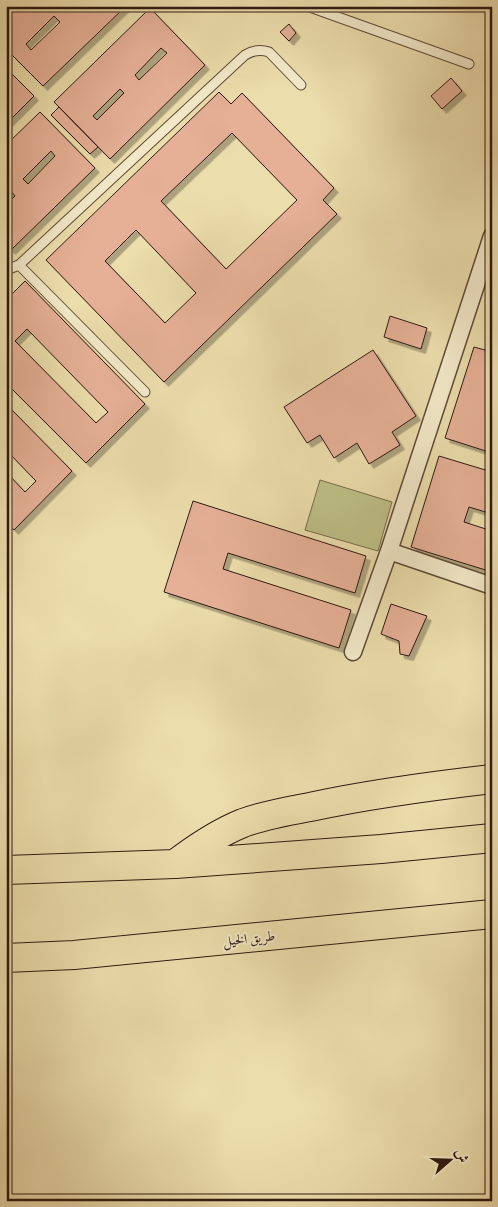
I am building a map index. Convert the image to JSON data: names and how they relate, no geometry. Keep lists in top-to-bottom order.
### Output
{
  "streets": {
    "highway": ["طريق الخيل"]
  },
  "north": "right"
}
